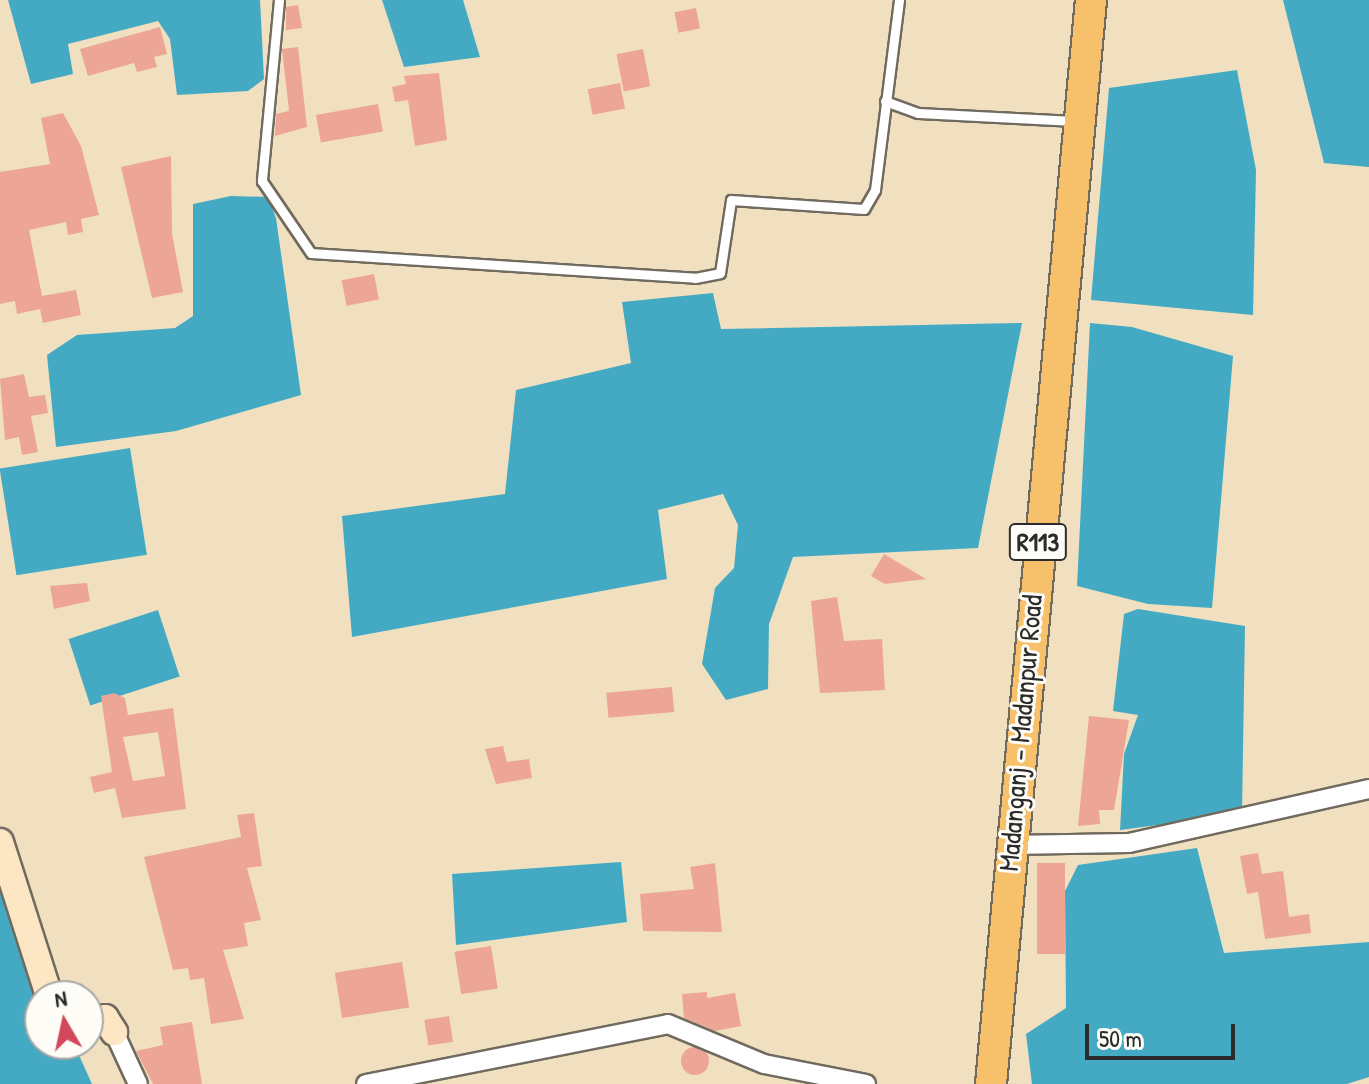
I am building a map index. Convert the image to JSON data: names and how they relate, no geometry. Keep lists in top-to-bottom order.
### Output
{
  "streets": {
    "main road": ["R113", "Madanganj - Madanpur Road"]
  },
  "scale_bar": "50 m",
  "north": "top"
}
